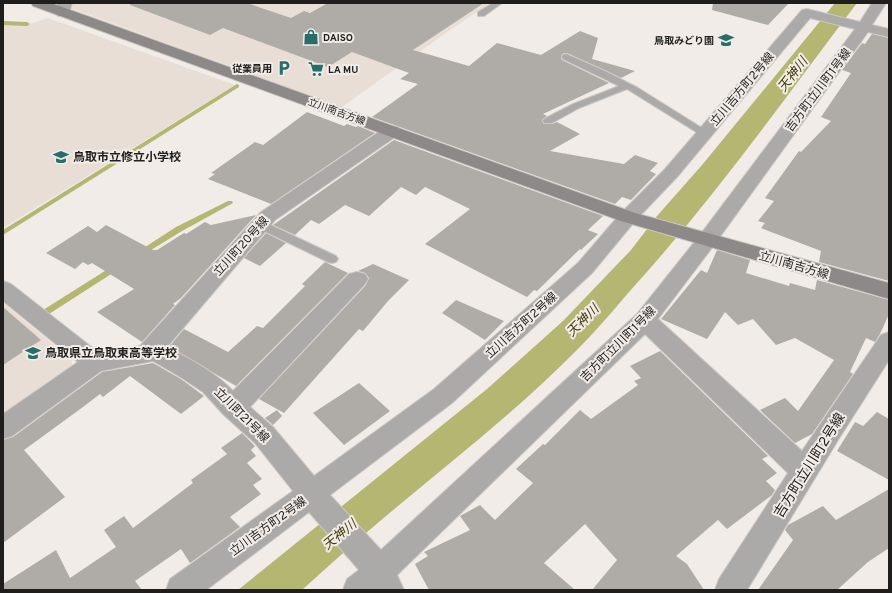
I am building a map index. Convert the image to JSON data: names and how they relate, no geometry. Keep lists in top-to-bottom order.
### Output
{
  "streets": {
    "street": [
      "立川吉方町2号線",
      "吉方町立川町1号線",
      "立川南吉方線",
      "立川町20号線",
      "立川町21号線",
      "吉方町立川町2号線"
    ]
  },
  "crossings": [
    ["立川吉方町2号線", "立川南吉方線"],
    ["立川吉方町2号線", "立川町21号線"],
    ["吉方町立川町1号線", "立川南吉方線"],
    ["吉方町立川町1号線", "立川町21号線"],
    ["立川南吉方線", "立川町20号線"],
    ["立川町20号線", "立川町21号線"]
  ],
  "water": ["天神川"],
  "places": {
    "shop": ["DAISO"],
    "school or university": ["鳥取みどり園", "鳥取市立修立小学校", "鳥取県立鳥取東高等学校"],
    "parking": ["従業員用"],
    "supermarket": ["LA MU"]
  }
}
